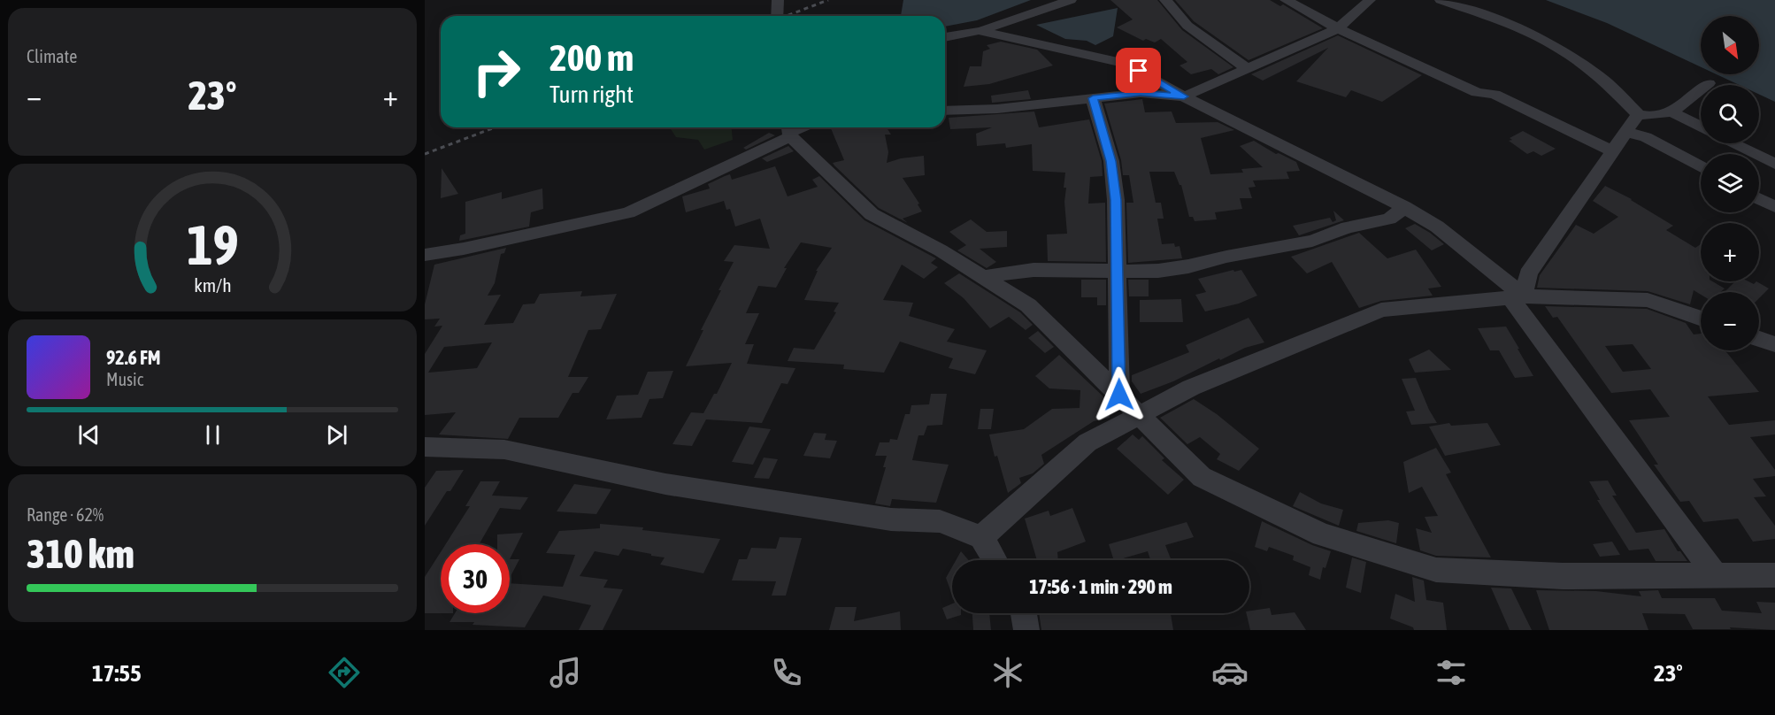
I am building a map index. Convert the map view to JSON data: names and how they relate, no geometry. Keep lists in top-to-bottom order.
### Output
{
  "north": "bottom right",
  "page": {
    "tile": [
      "Climate",
      ["Range · 62%", "310 km"]
    ],
    "map_buttons": ["+", "−"],
    "turn": ["200 m", "Turn right"],
    "heat": ["−", "23°", "+"],
    "song": ["92.6 FM", "Music"],
    "limit": "30",
    "trip": "17:56 · 1 min · 290 m",
    "tabs": ["17:55", "23°"],
    "gauge": ["19", "km/h"]
  }
}
